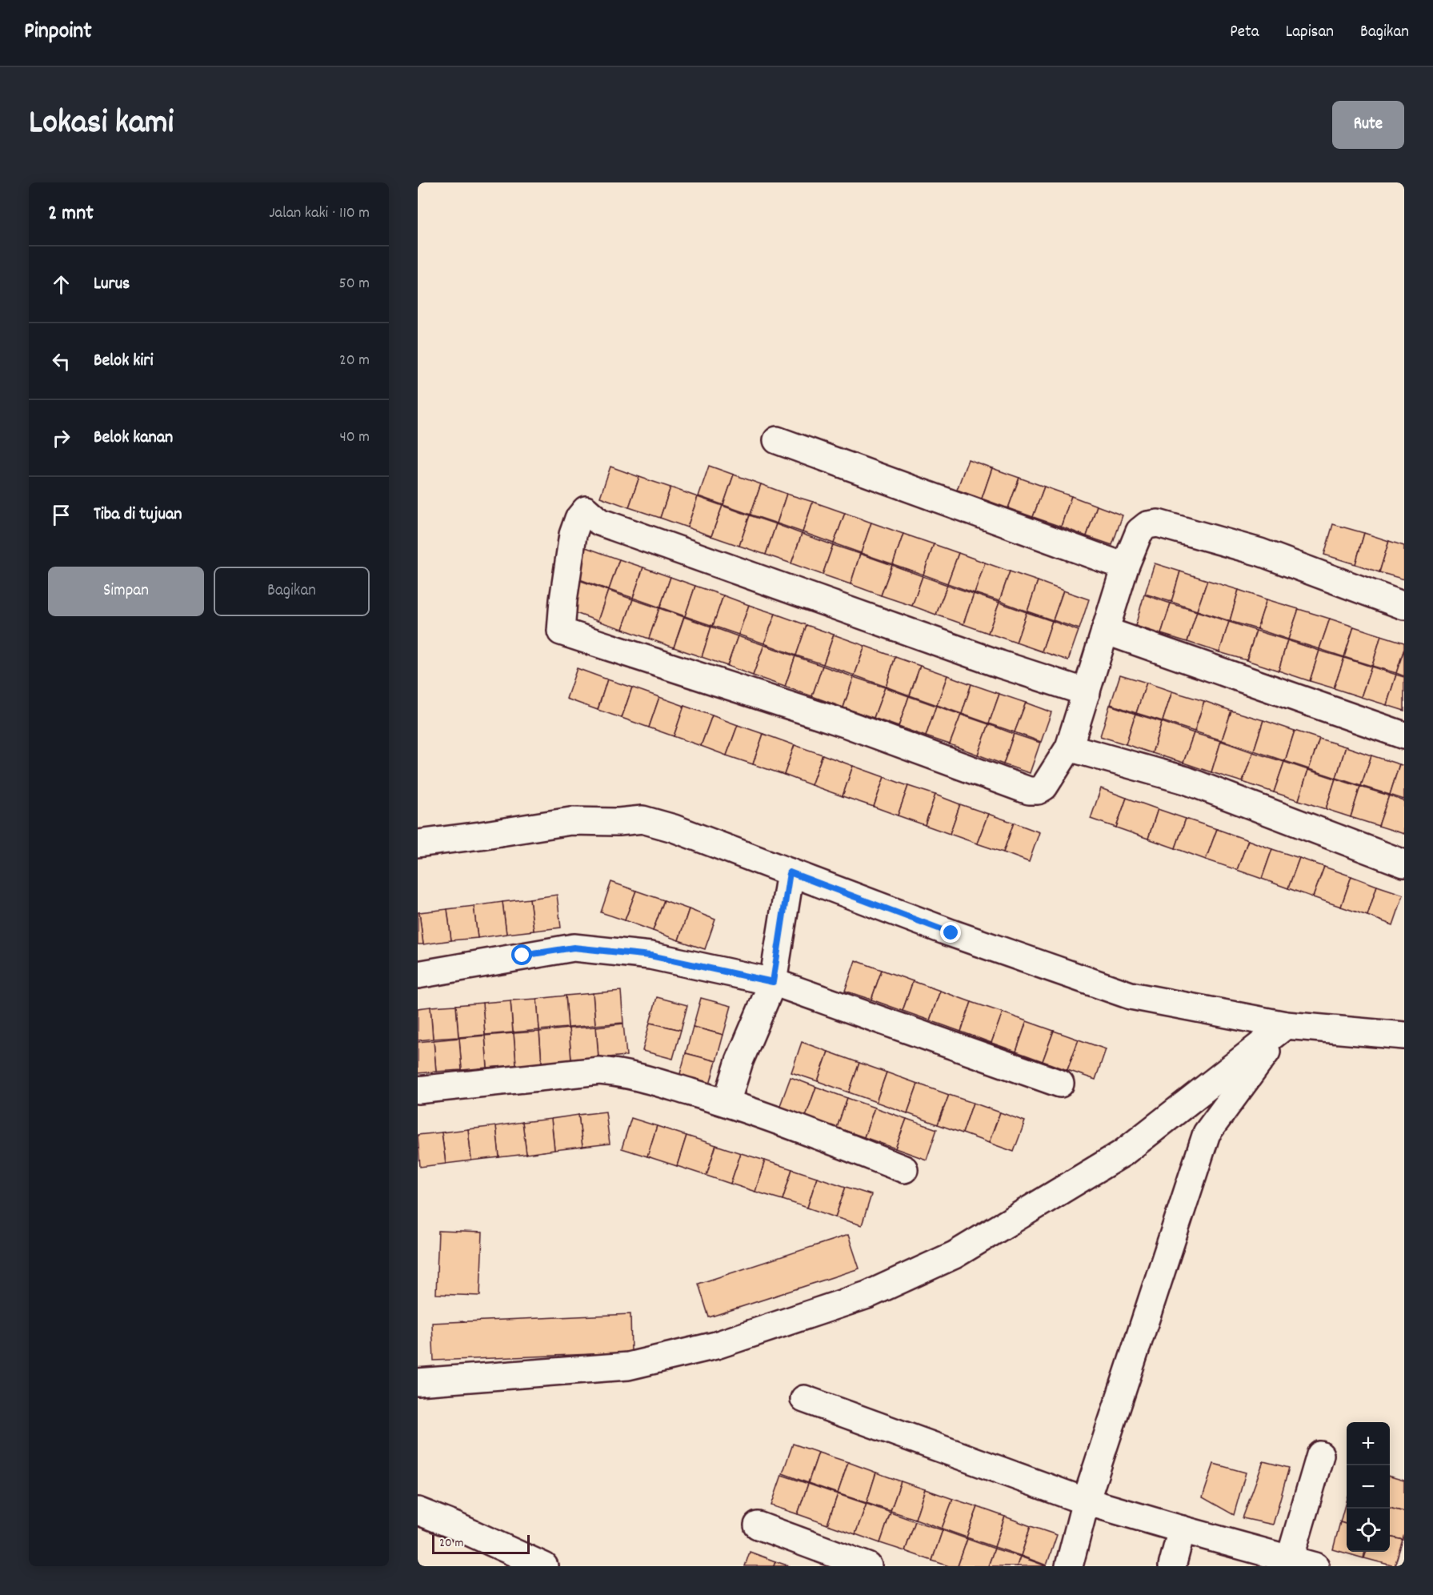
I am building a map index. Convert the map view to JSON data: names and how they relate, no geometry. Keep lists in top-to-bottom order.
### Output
{
  "scale_bar": "20 m",
  "page": {
    "header": "Pinpoint",
    "nav": ["Peta", "Lapisan", "Bagikan"],
    "title": "Lokasi kami",
    "buttons": [
      "Rute",
      ["Simpan", "Bagikan"]
    ],
    "heading": ["2 mnt", "Jalan kaki · 110 m"],
    "list": [
      ["Lurus", "50 m"],
      ["Belok kiri", "20 m"],
      ["Belok kanan", "40 m"],
      "Tiba di tujuan"
    ],
    "map_buttons": ["+", "−"],
    "scale": "20 m"
  }
}
